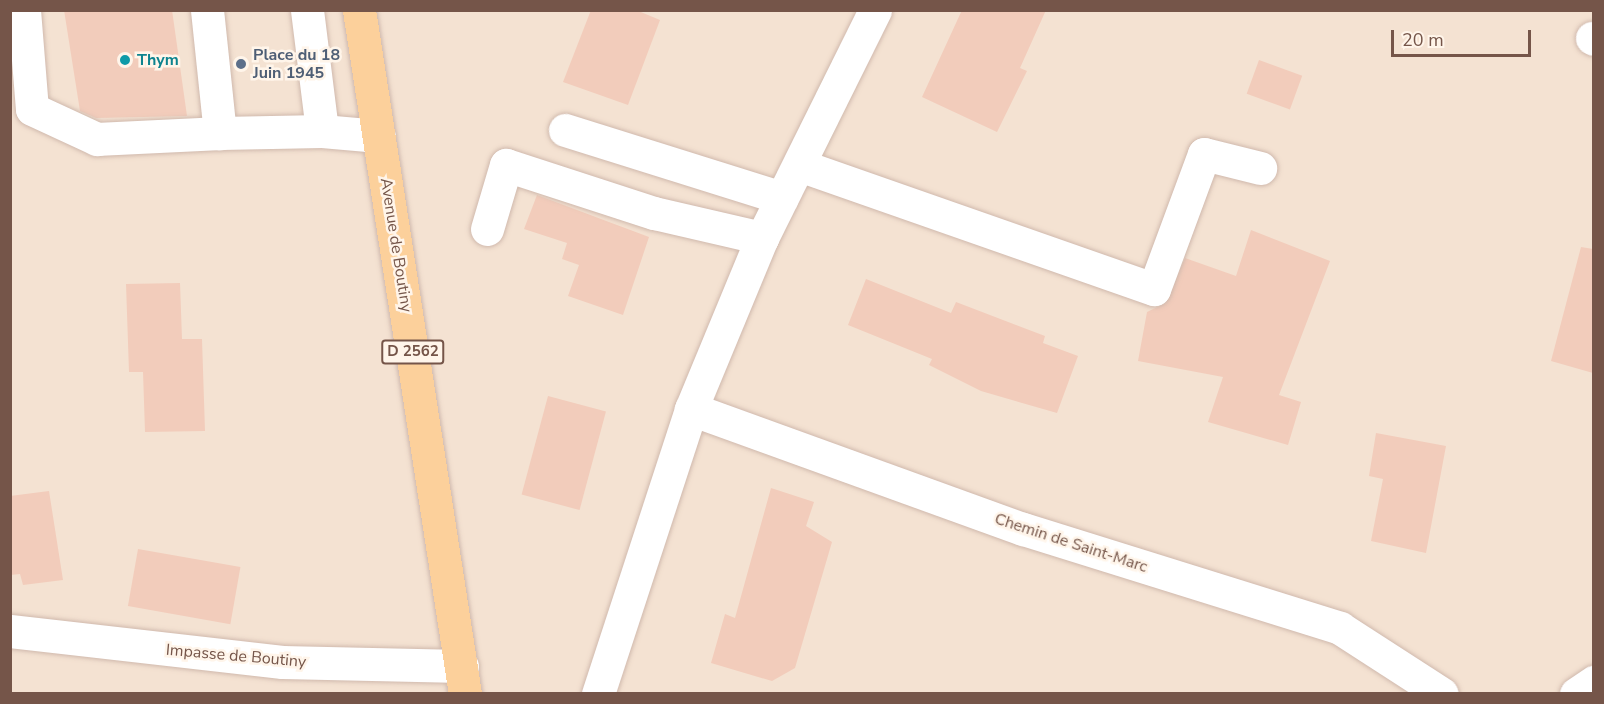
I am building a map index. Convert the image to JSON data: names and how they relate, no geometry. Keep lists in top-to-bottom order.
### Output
{
  "streets": {
    "main road": ["Avenue de Boutiny", "D 2562"],
    "street": ["Chemin de Saint-Marc", "Impasse de Boutiny"]
  },
  "crossings": [
    ["Avenue de Boutiny", "Impasse de Boutiny"]
  ],
  "places": ["Thym", "Place du 18 Juin 1945"],
  "scale_bar": "20 m"
}
